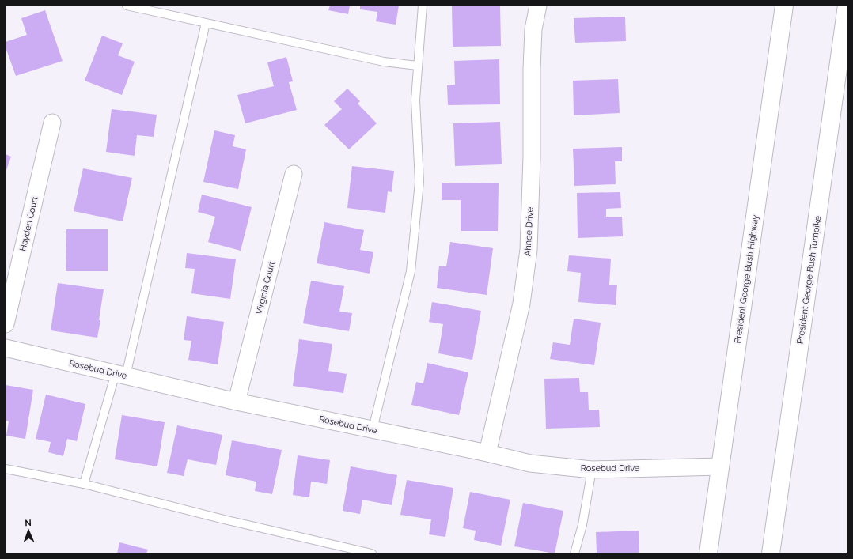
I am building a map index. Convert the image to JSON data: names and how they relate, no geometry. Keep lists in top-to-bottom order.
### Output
{
  "streets": {
    "main road": ["President George Bush Highway", "President George Bush Turnpike"],
    "street": [
      "Hayden Court",
      "Ahnee Drive",
      "Virginia Court",
      "Rosebud Drive"
    ]
  },
  "crossings": [
    ["Ahnee Drive", "Rosebud Drive"],
    ["President George Bush Highway", "Rosebud Drive"],
    ["Virginia Court", "Rosebud Drive"]
  ],
  "north": "top"
}
